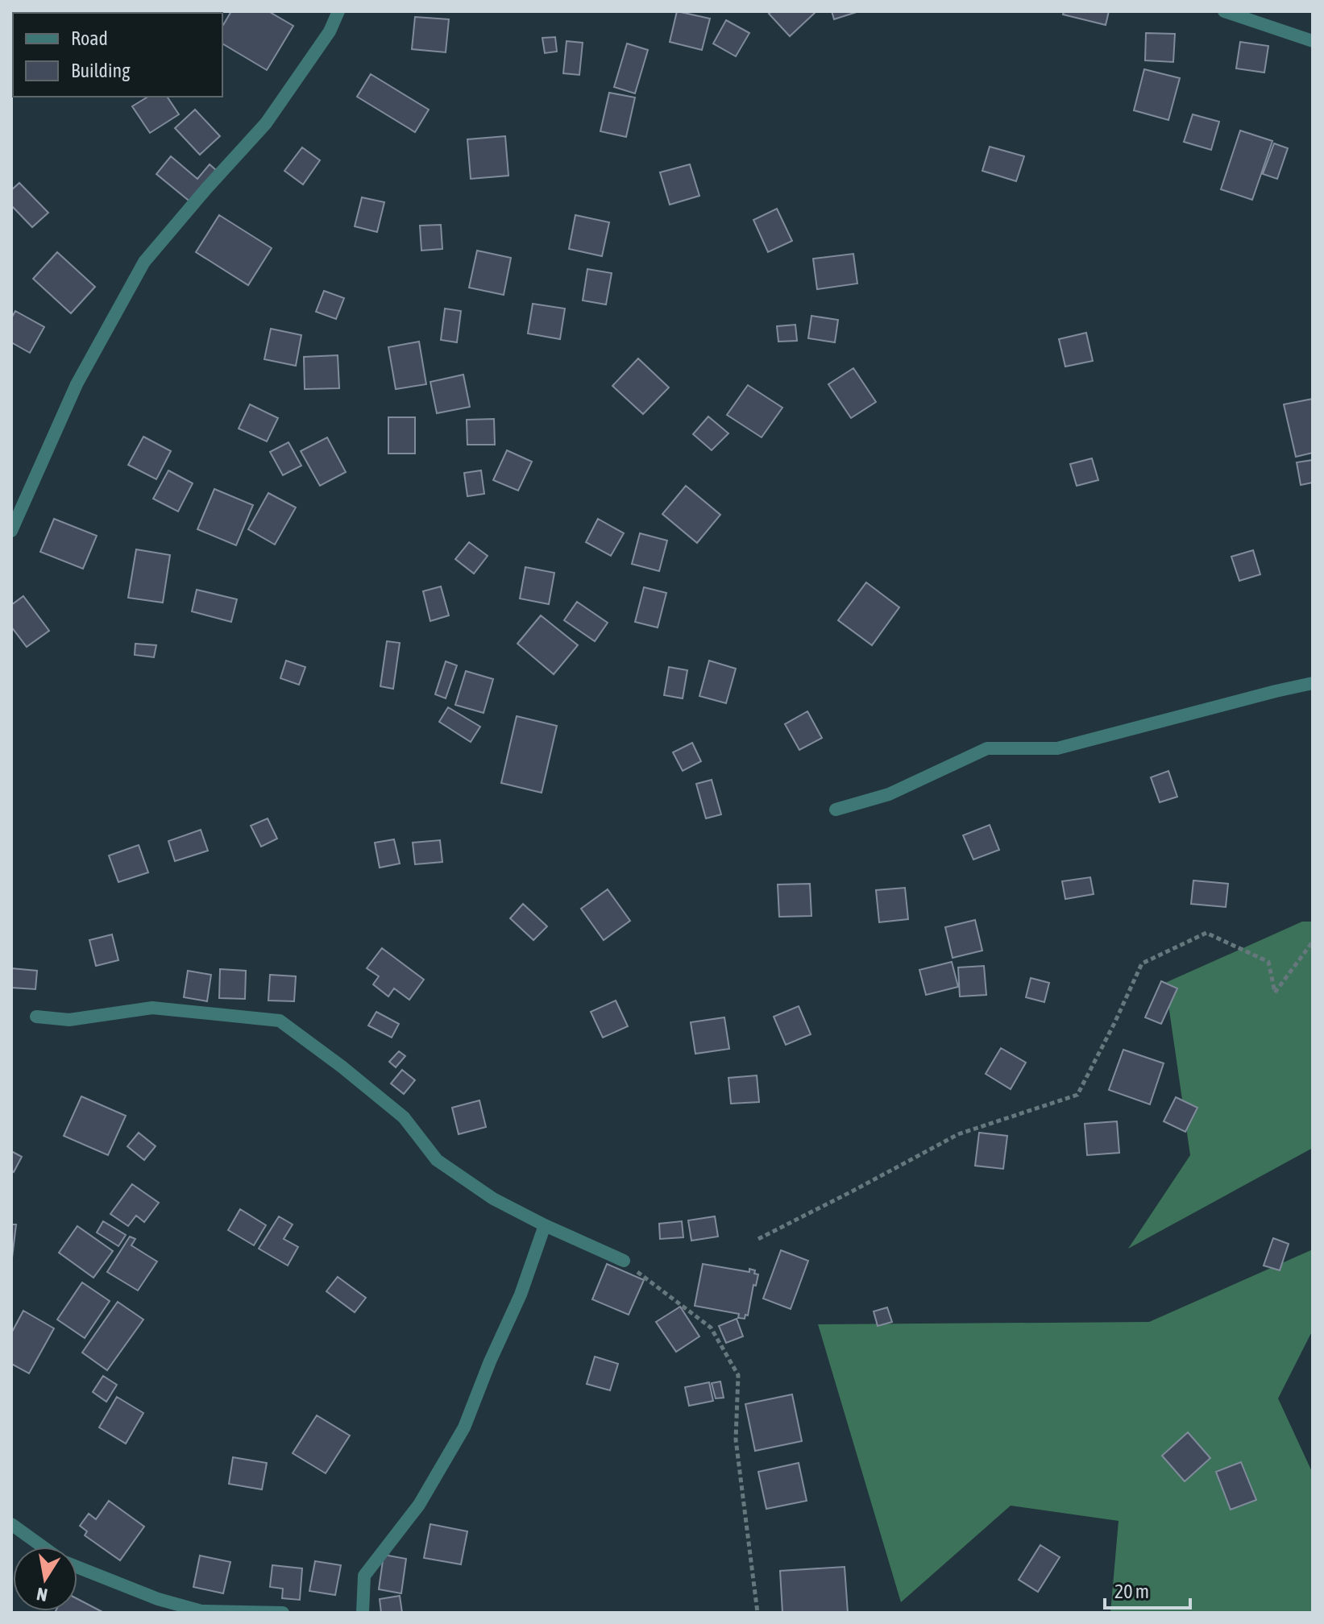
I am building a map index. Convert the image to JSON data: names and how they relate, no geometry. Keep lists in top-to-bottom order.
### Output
{
  "legend": ["Road", "Building"],
  "scale_bar": "20 m",
  "north": "bottom"
}
